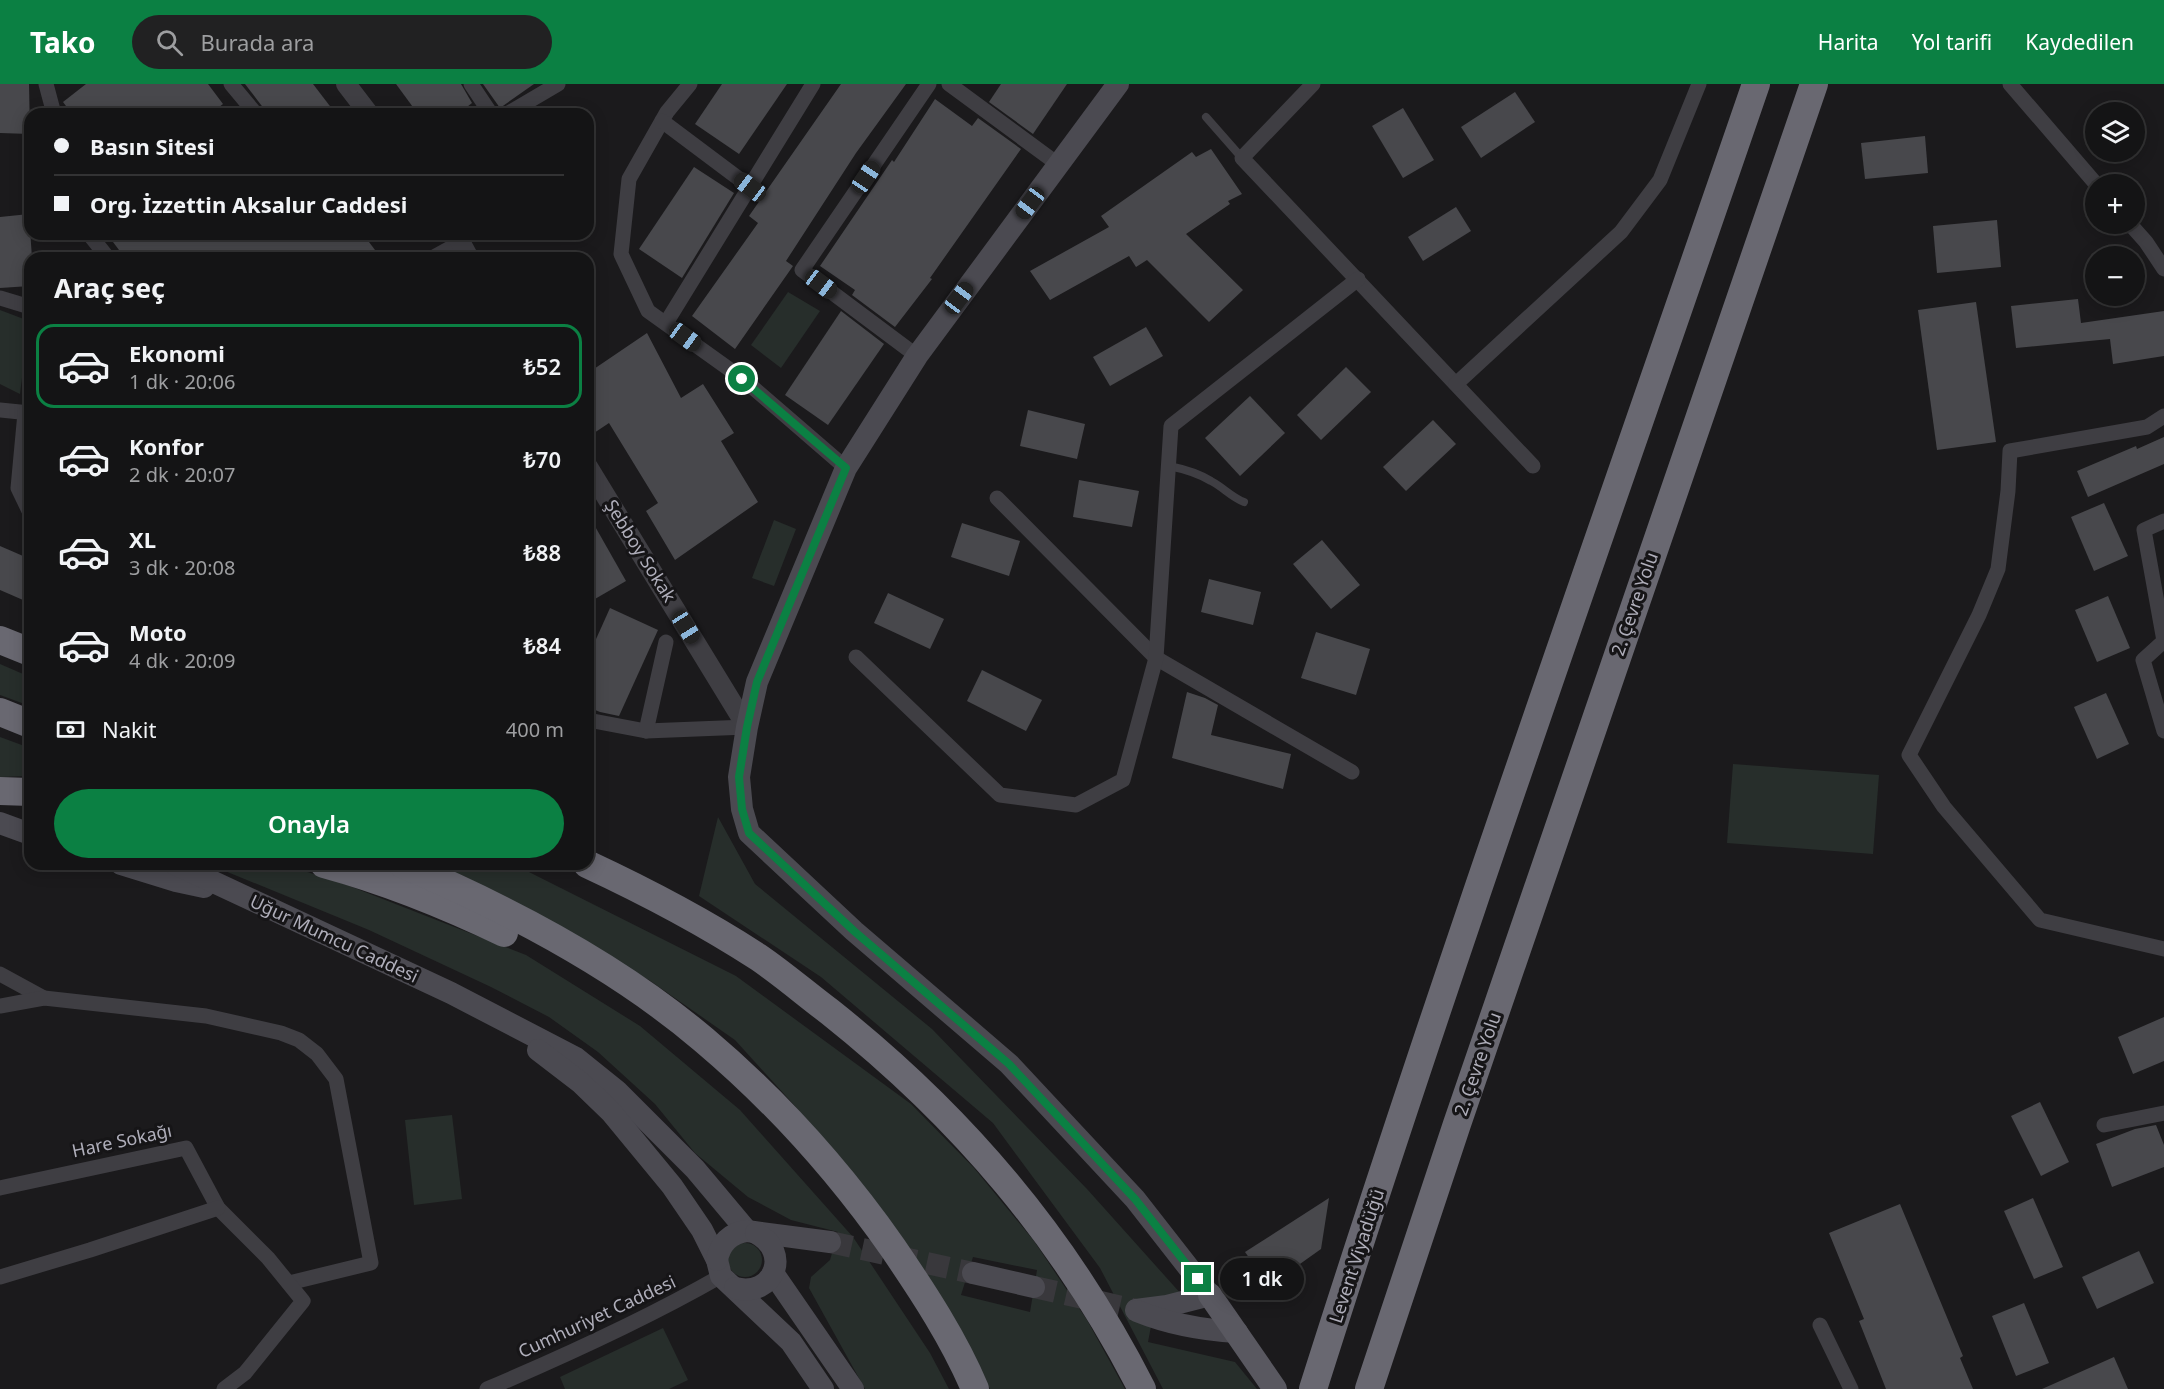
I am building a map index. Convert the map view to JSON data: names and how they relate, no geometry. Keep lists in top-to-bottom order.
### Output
{
  "streets": {
    "highway": ["2. Çevre Yolu", "Levent Viyadüğü"],
    "main road": ["Uğur Mumcu Caddesi"],
    "street": ["Şebboy Sokak", "Hare Sokağı", "Cumhuriyet Caddesi"]
  },
  "page": {
    "header": "Tako",
    "search": "Burada ara",
    "nav": ["Harita", "Yol tarifi", "Kaydedilen"],
    "map_buttons": ["+", "−"],
    "banner": ["Basın Sitesi", "Org. İzzettin Aksalur Caddesi"],
    "heading": "Araç seç",
    "list": [
      {
        "name": "Ekonomi",
        "note": "1 dk · 20:06",
        "value": "₺52"
      },
      {
        "name": "Konfor",
        "note": "2 dk · 20:07",
        "value": "₺70"
      },
      {
        "name": "XL",
        "note": "3 dk · 20:08",
        "value": "₺88"
      },
      {
        "name": "Moto",
        "note": "4 dk · 20:09",
        "value": "₺84"
      }
    ],
    "pay": ["Nakit", "400 m"],
    "buttons": "Onayla",
    "bubble": "1 dk"
  }
}
